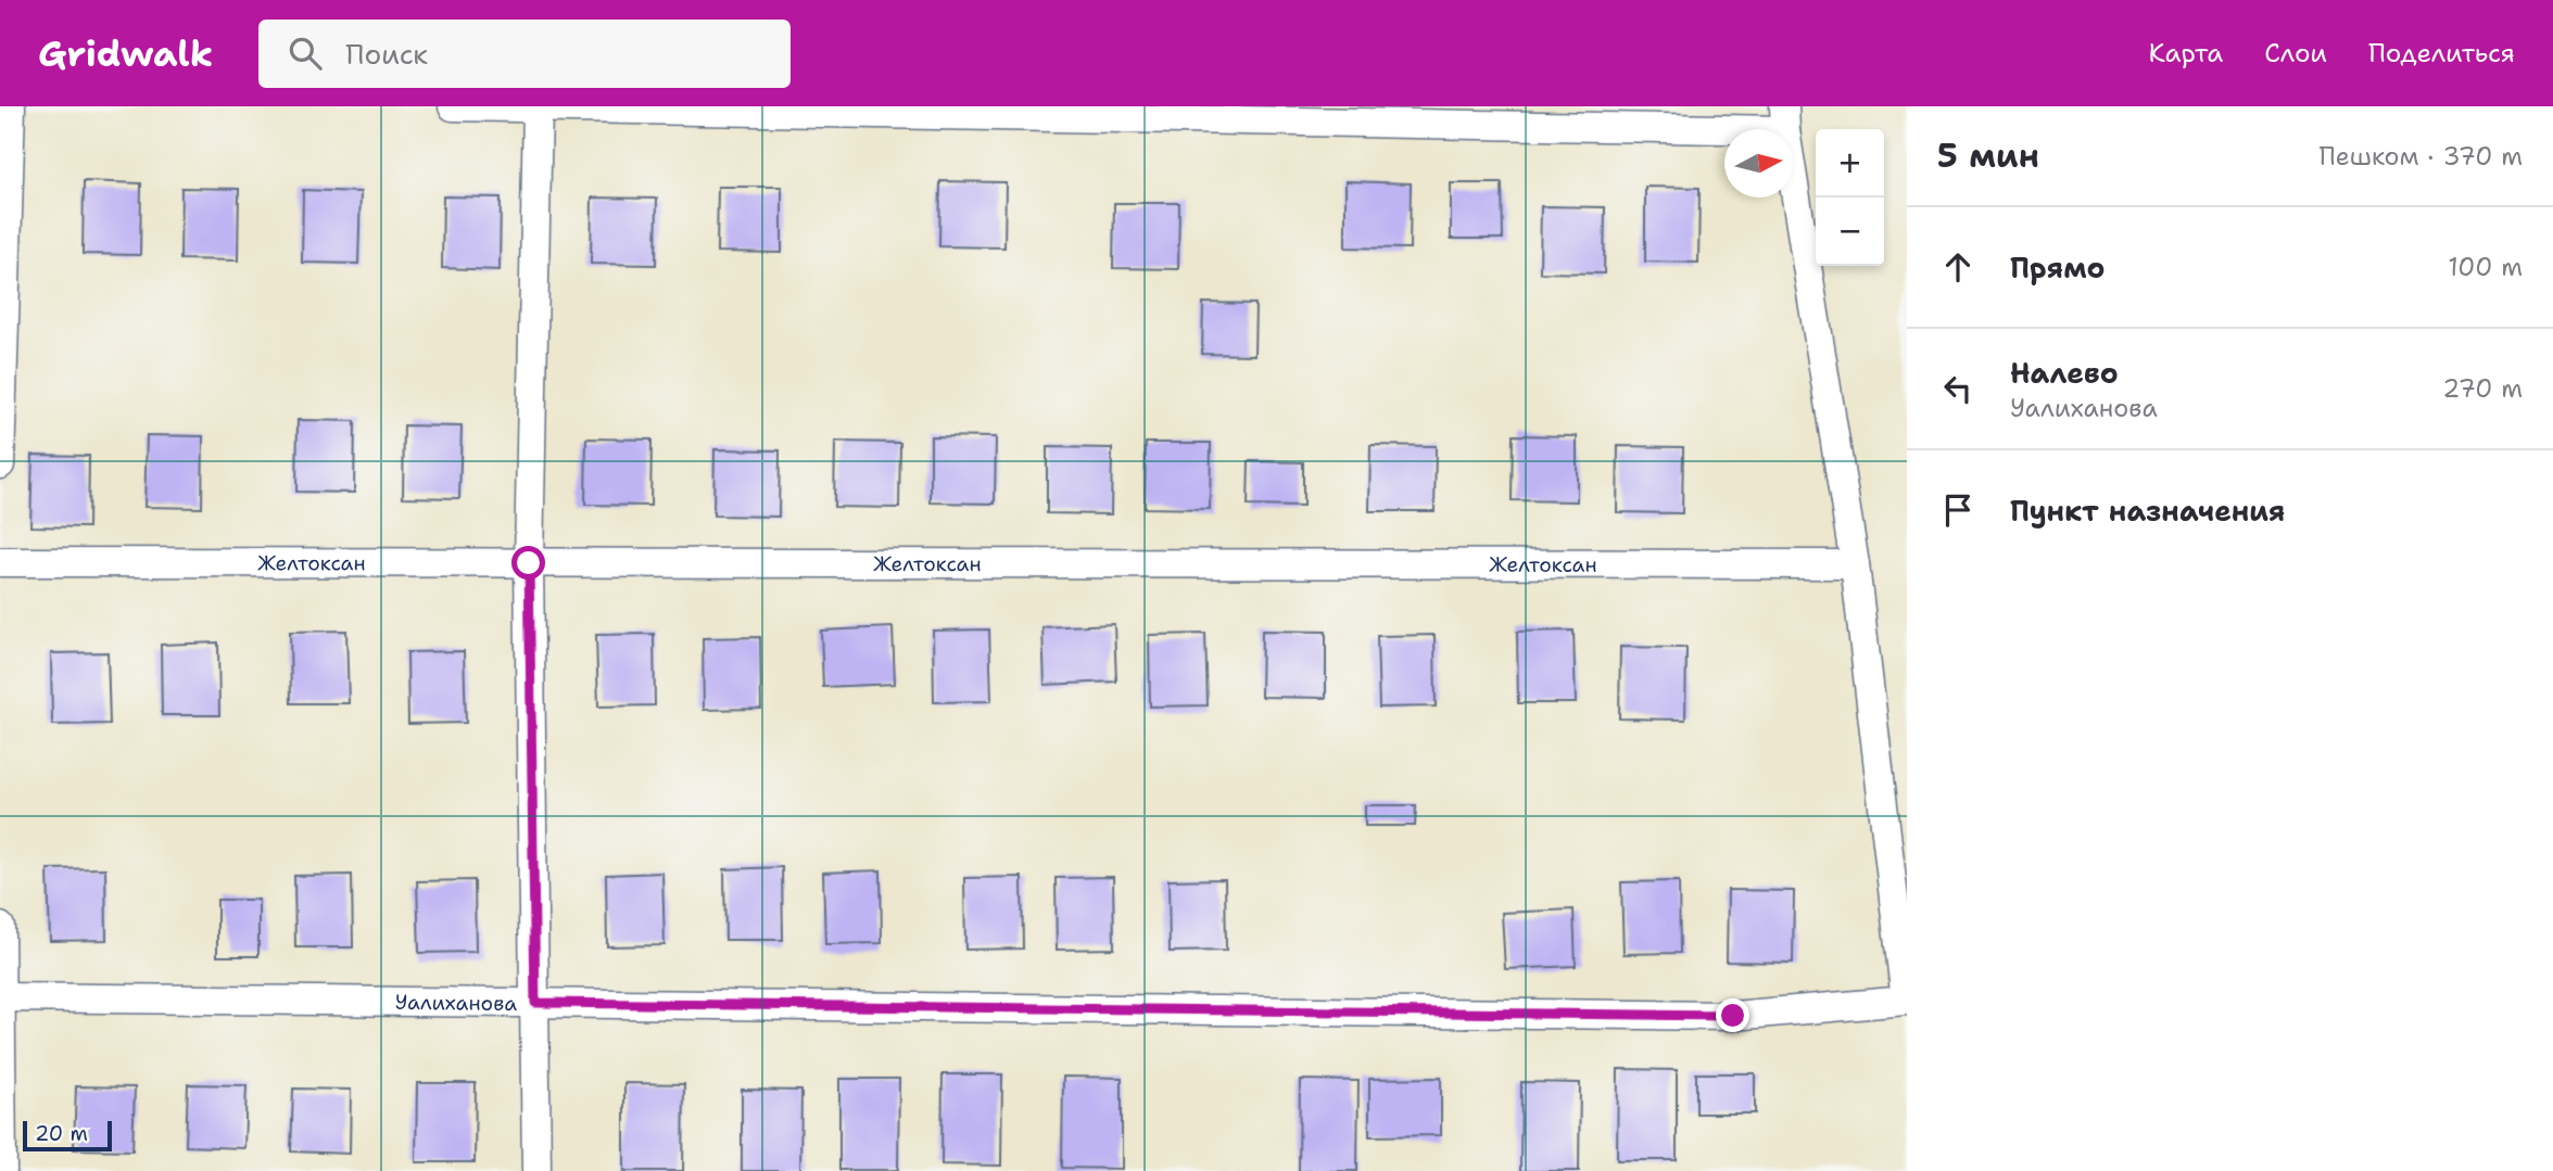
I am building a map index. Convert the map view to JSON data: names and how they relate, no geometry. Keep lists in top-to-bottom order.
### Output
{
  "streets": {
    "street": ["Желтоксан", "Уалиханова"]
  },
  "scale_bar": "20 m",
  "north": "right",
  "page": {
    "header": "Gridwalk",
    "search": "Поиск",
    "nav": ["Карта", "Слои", "Поделиться"],
    "heading": ["5 мин", "Пешком · 370 m"],
    "map_buttons": ["+", "−"],
    "list": [
      ["Прямо", "100 m"],
      ["Налево", "Уалиханова", "270 m"],
      "Пункт назначения"
    ],
    "scale": "20 m"
  }
}
